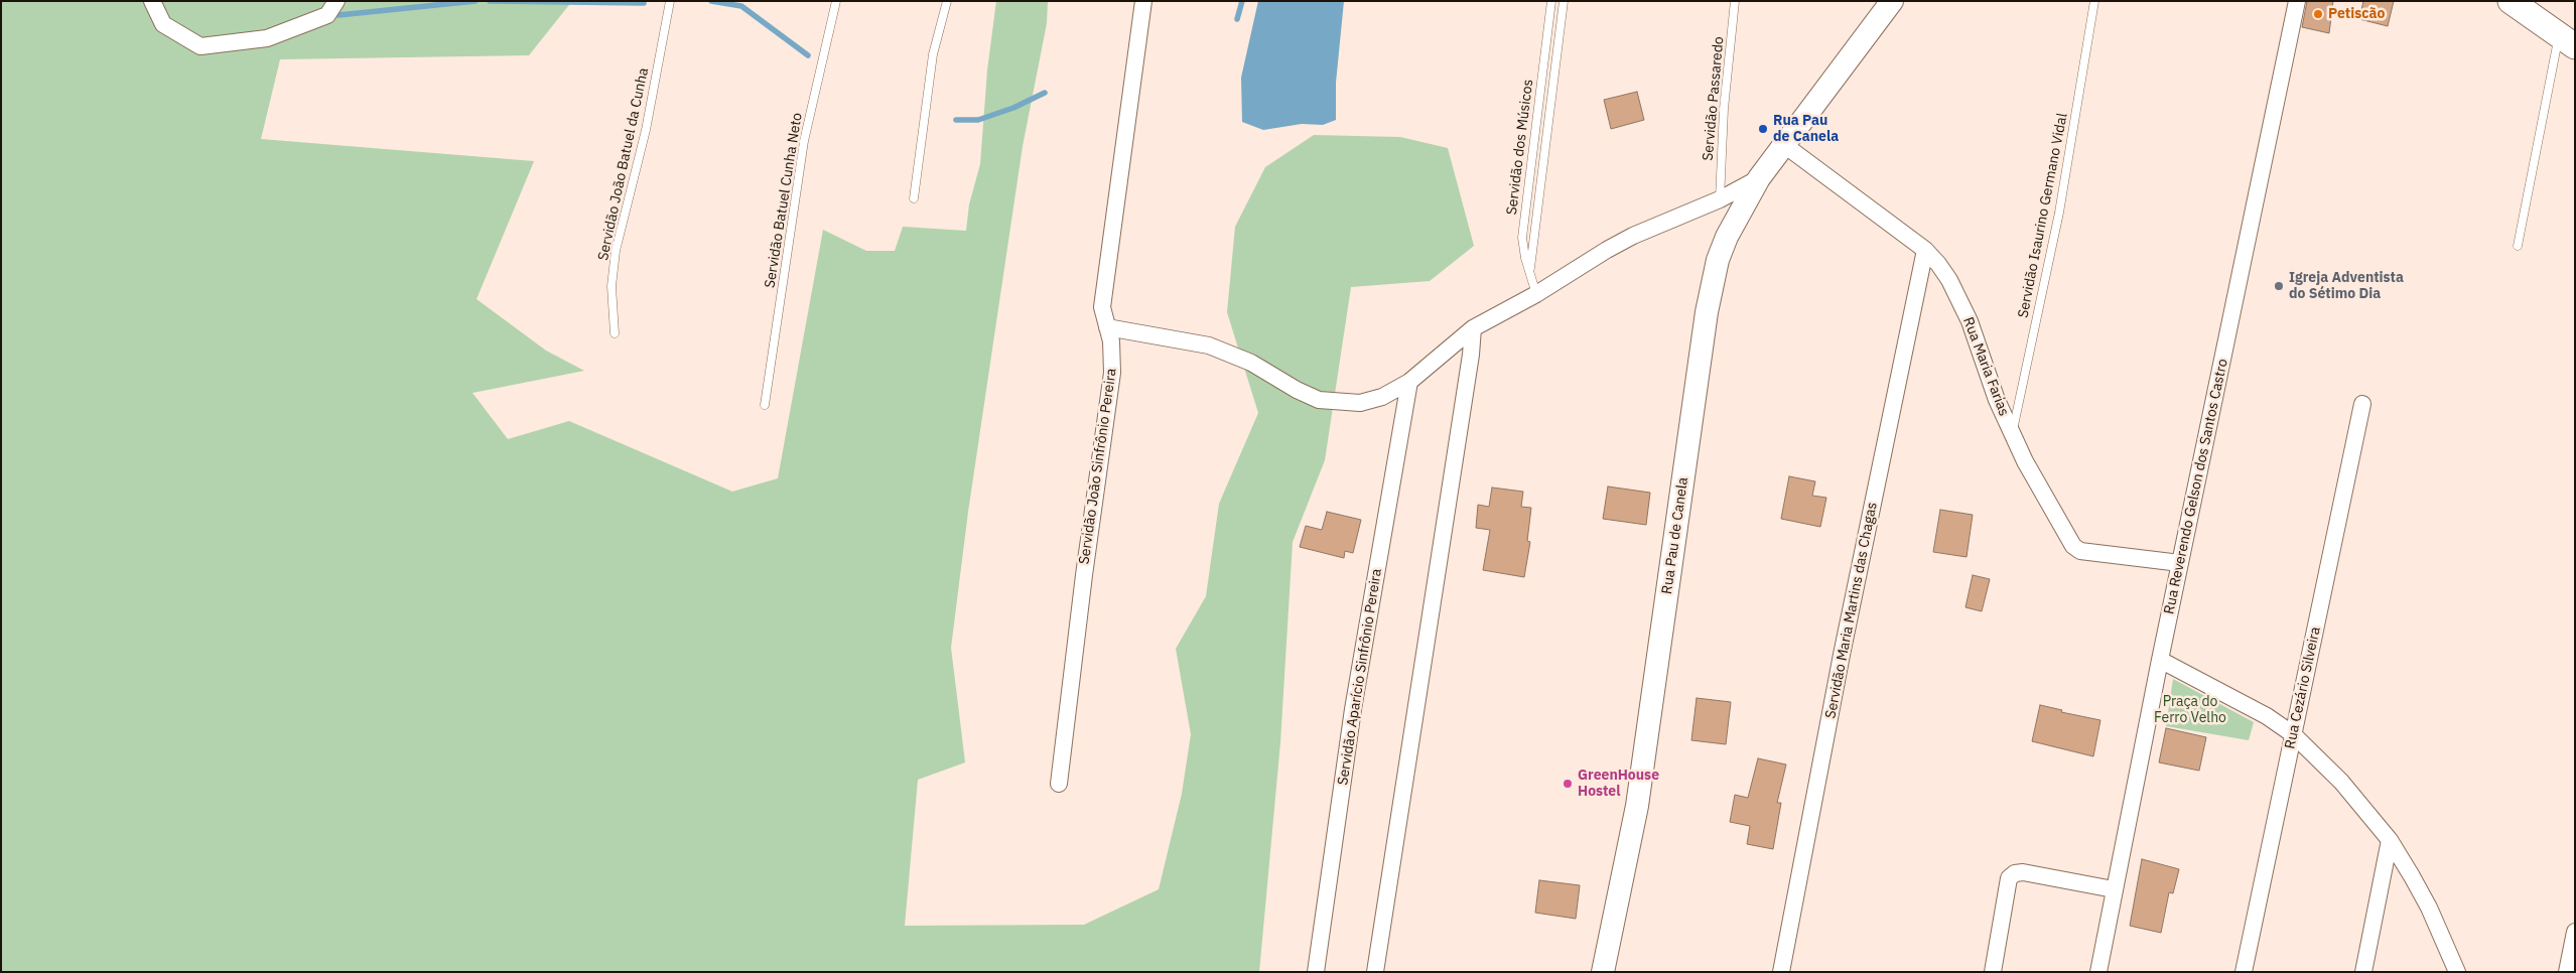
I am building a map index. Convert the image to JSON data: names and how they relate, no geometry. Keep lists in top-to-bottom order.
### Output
{
  "streets": {
    "street": [
      "Rua Maria Farias",
      "Servidão João Sinfrônio Pereira",
      "Rua Reverendo Gelson dos Santos Castro",
      "Rua Pau de Canela",
      "Servidão Maria Martins das Chagas",
      "Servidão Aparício Sinfrônio Pereira",
      "Rua Cezário Silveira"
    ],
    "lane": [
      "Servidão Passaredo",
      "Servidão dos Músicos",
      "Servidão João Batuel da Cunha",
      "Servidão Batuel Cunha Neto",
      "Servidão Isaurino Germano Vidal"
    ]
  },
  "crossings": [
    ["Servidão Isaurino Germano Vidal", "Rua Maria Farias"],
    ["Rua Maria Farias", "Rua Reverendo Gelson dos Santos Castro"],
    ["Rua Maria Farias", "Rua Pau de Canela"],
    ["Rua Maria Farias", "Servidão Maria Martins das Chagas"]
  ],
  "parks": ["Praça do Ferro Velho"],
  "places": [
    "Petiscão",
    "Rua Pau de Canela",
    "Igreja Adventista do Sétimo Dia",
    "GreenHouse Hostel"
  ]
}
